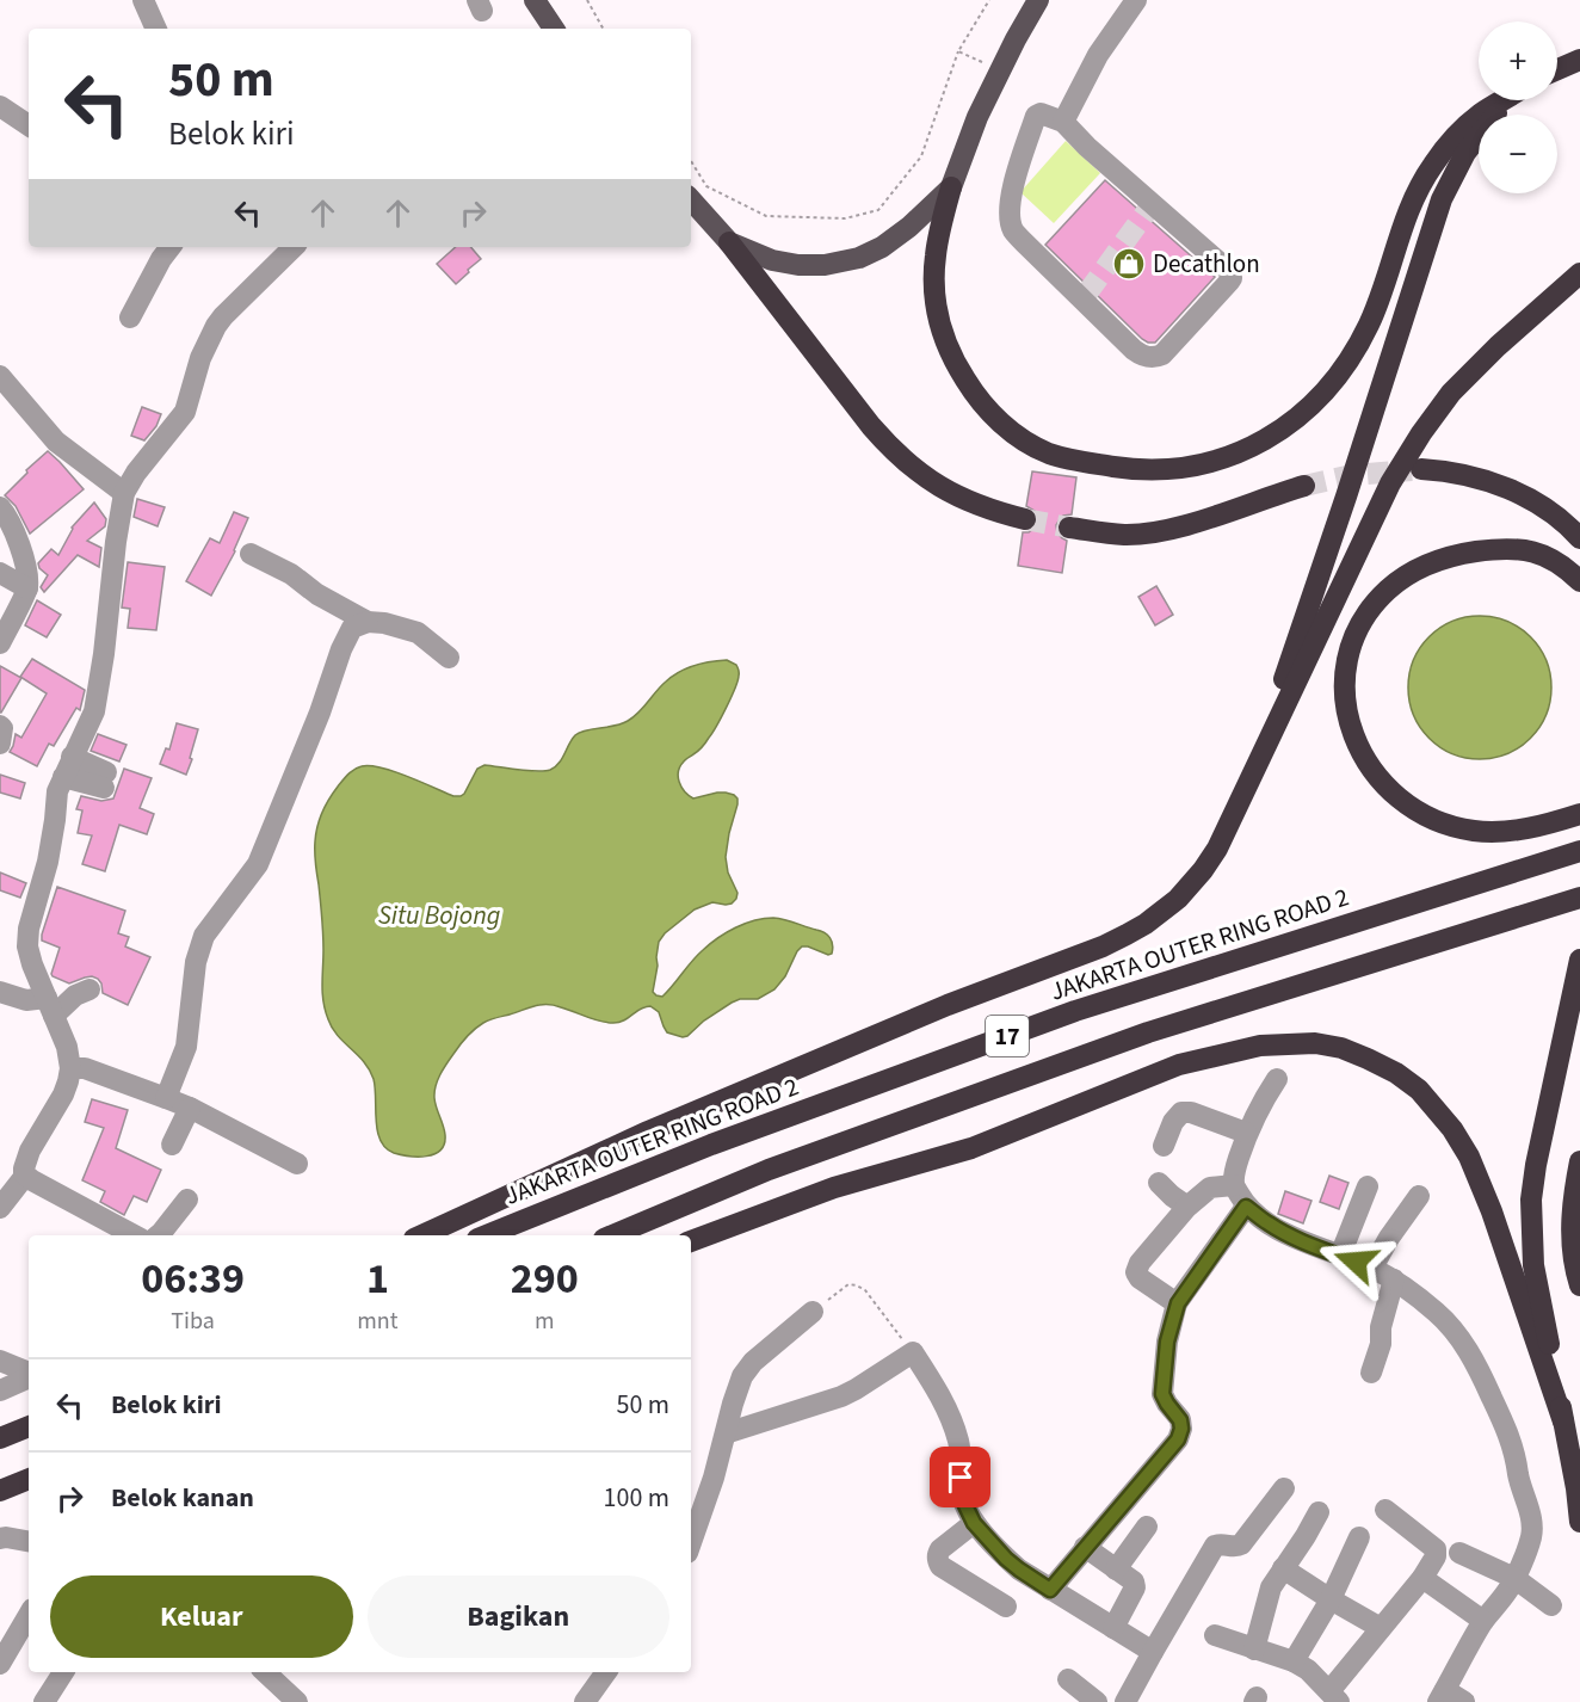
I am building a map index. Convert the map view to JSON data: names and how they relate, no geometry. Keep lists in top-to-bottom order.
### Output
{
  "streets": {
    "highway": ["JAKARTA OUTER RING ROAD 2", "17"]
  },
  "water": ["Situ Bojong"],
  "places": {
    "shop": ["Decathlon"]
  },
  "page": {
    "map_buttons": ["+", "−"],
    "turn": ["50 m", "Belok kiri"],
    "eta": [
      "06:39",
      "Tiba",
      "1",
      "mnt",
      "290",
      "m"
    ],
    "list": [
      {
        "name": "Belok kiri",
        "value": "50 m"
      },
      {
        "name": "Belok kanan",
        "value": "100 m"
      }
    ],
    "buttons": ["Keluar", "Bagikan"]
  }
}
